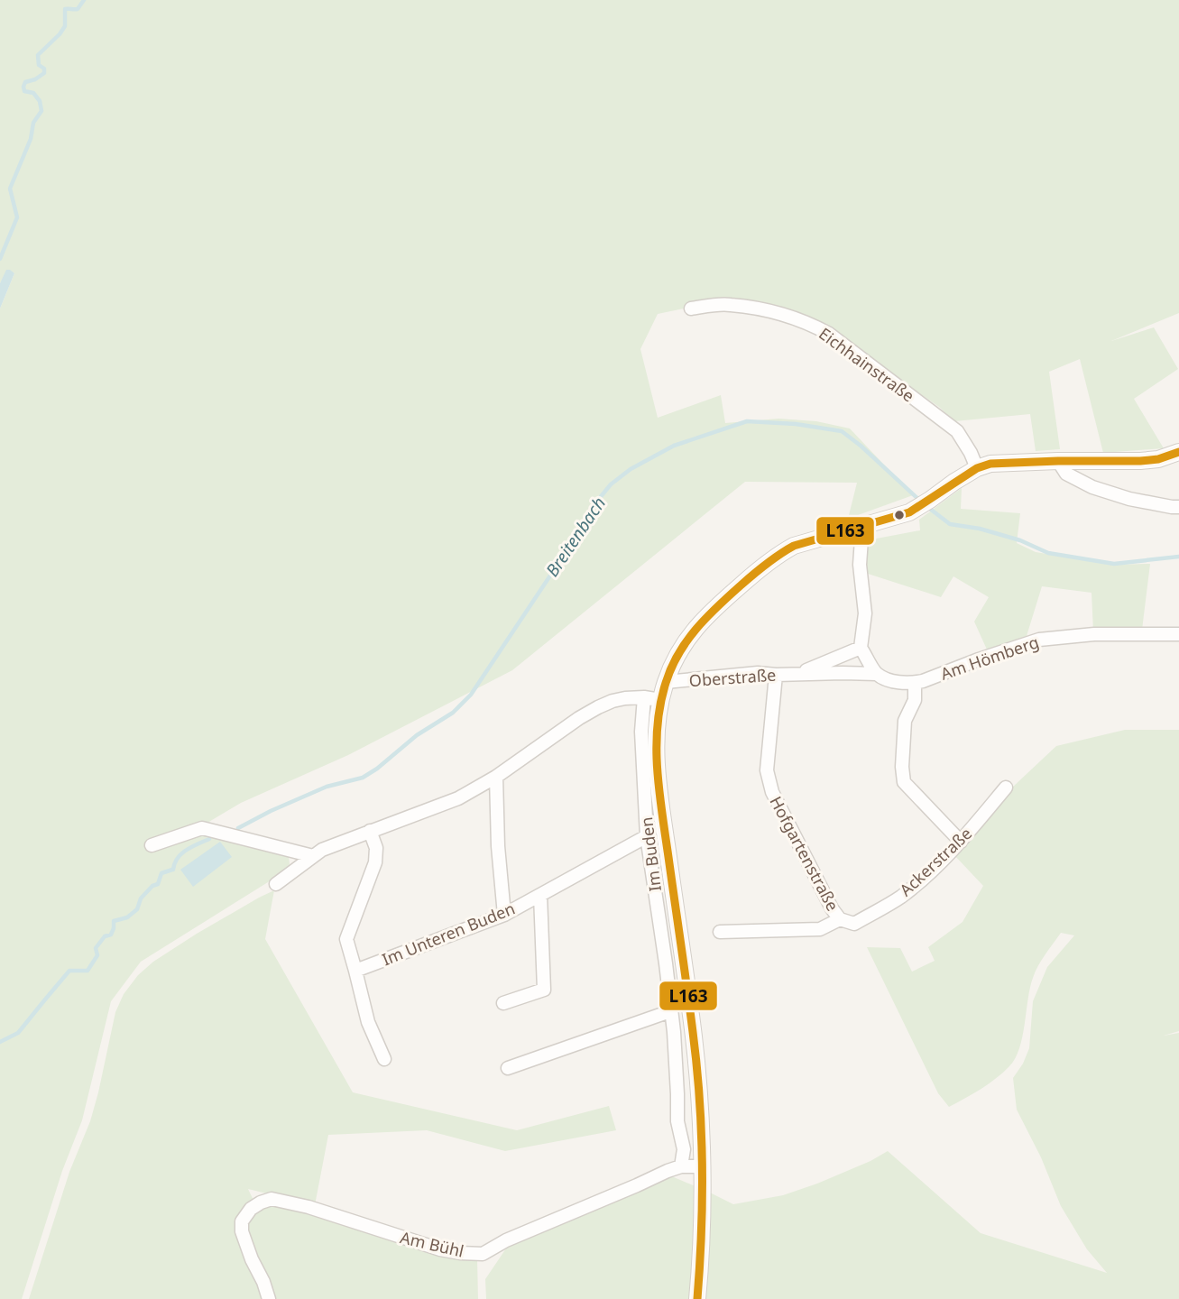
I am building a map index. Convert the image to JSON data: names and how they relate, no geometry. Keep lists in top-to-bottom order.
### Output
{
  "streets": {
    "street": [
      "Eichhainstraße",
      "Am Hömberg",
      "Oberstraße",
      "Hofgartenstraße",
      "Im Buden",
      "Ackerstraße",
      "Im Unteren Buden",
      "Am Bühl"
    ]
  },
  "crossings": [
    ["Am Hömberg", "Oberstraße"],
    ["Oberstraße", "Hofgartenstraße"],
    ["Hofgartenstraße", "Ackerstraße"],
    ["Im Buden", "Im Unteren Buden"],
    ["Im Buden", "Am Bühl"]
  ],
  "water": ["Breitenbach"],
  "lines": ["transit line L163"]
}
